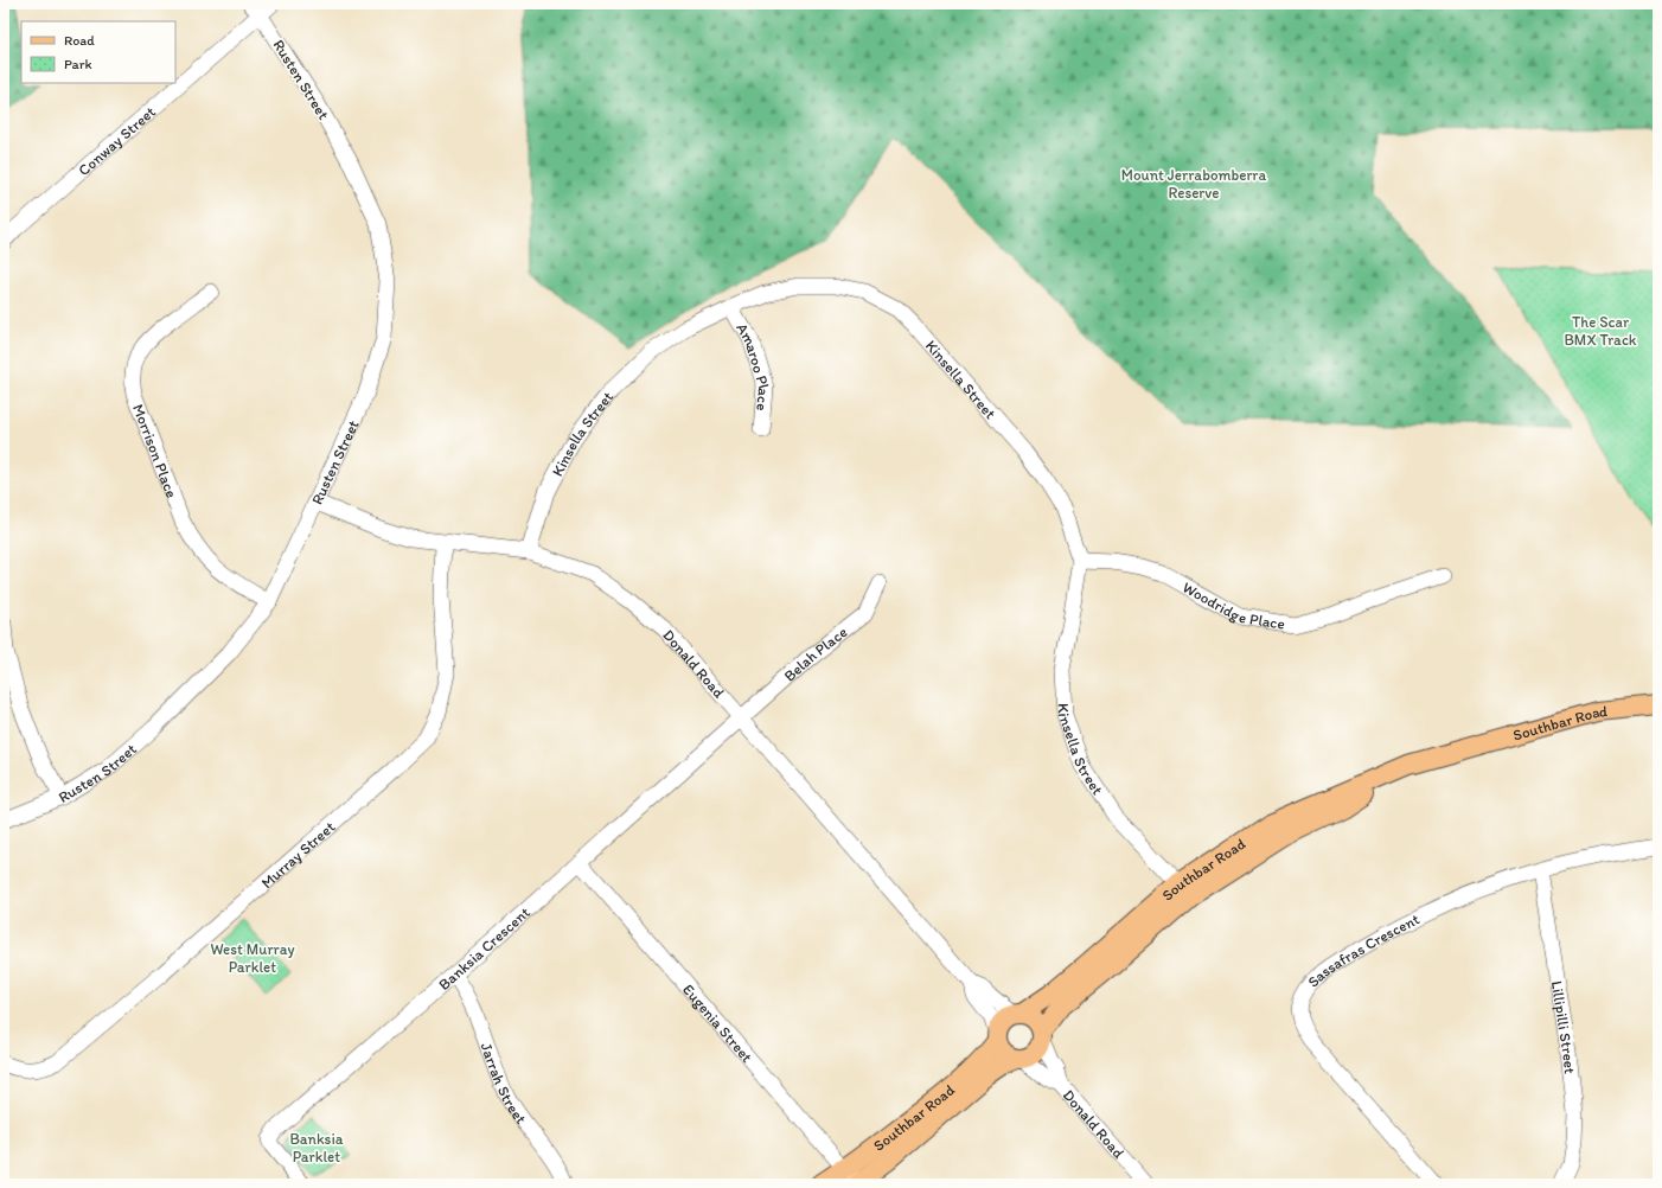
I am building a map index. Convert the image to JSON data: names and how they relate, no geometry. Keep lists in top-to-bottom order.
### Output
{
  "streets": {
    "main road": ["Southbar Road"],
    "street": [
      "Rusten Street",
      "Conway Street",
      "Amaroo Place",
      "Kinsella Street",
      "Morrison Place",
      "Woodridge Place",
      "Belah Place",
      "Donald Road",
      "Murray Street",
      "Banksia Crescent",
      "Sassafras Crescent",
      "Eugenia Street",
      "Lillipilli Street",
      "Jarrah Street"
    ]
  },
  "crossings": [
    ["Rusten Street", "Conway Street"],
    ["Rusten Street", "Morrison Place"],
    ["Rusten Street", "Donald Road"],
    ["Amaroo Place", "Kinsella Street"],
    ["Kinsella Street", "Woodridge Place"],
    ["Kinsella Street", "Donald Road"],
    ["Kinsella Street", "Southbar Road"],
    ["Belah Place", "Donald Road"],
    ["Belah Place", "Banksia Crescent"],
    ["Donald Road", "Southbar Road"],
    ["Donald Road", "Murray Street"],
    ["Donald Road", "Banksia Crescent"],
    ["Southbar Road", "Eugenia Street"],
    ["Banksia Crescent", "Eugenia Street"],
    ["Banksia Crescent", "Jarrah Street"],
    ["Sassafras Crescent", "Lillipilli Street"]
  ],
  "parks": [
    "Mount Jerrabomberra Reserve",
    "The Scar BMX Track",
    "West Murray Parklet",
    "Banksia Parklet"
  ],
  "legend": ["Road", "Park"]
}
